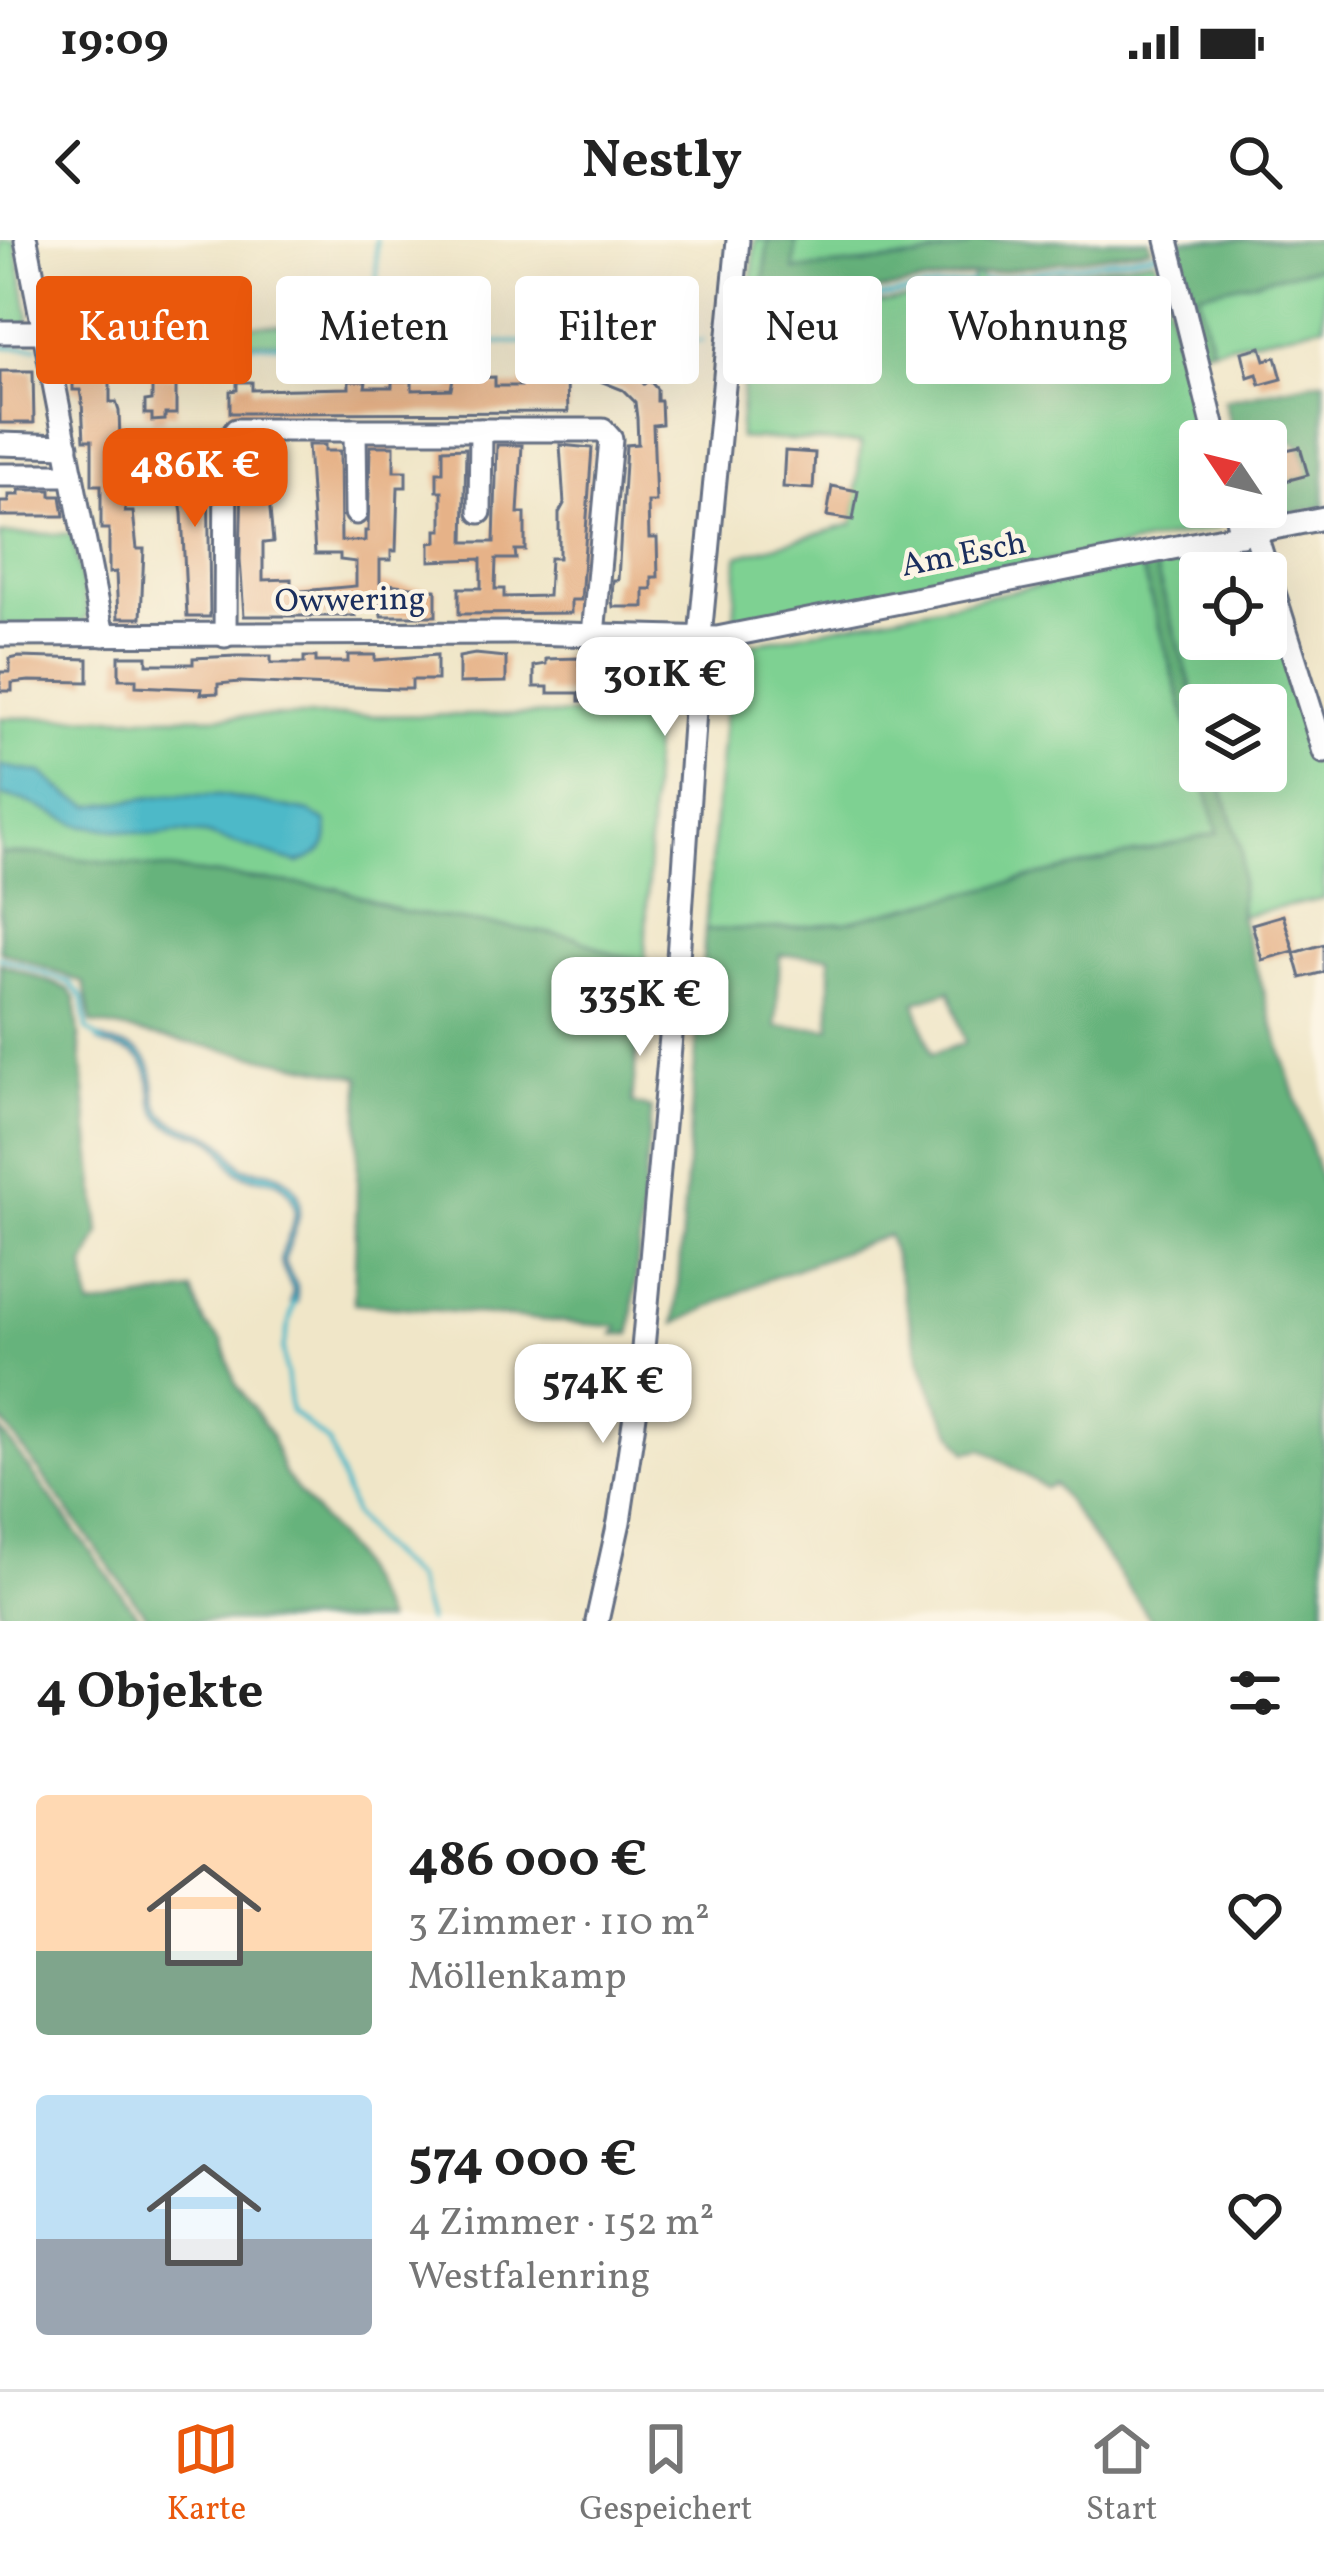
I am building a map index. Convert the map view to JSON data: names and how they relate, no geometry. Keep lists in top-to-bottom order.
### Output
{
  "streets": {
    "street": ["Am Esch", "Owwering"]
  },
  "crossings": [
    ["Am Esch", "Owwering"]
  ],
  "north": "top left",
  "page": {
    "status": "19:09",
    "header": "Nestly",
    "chip": [
      "Kaufen",
      "Mieten",
      "Filter",
      "Neu",
      "Wohnung"
    ],
    "price": [
      "486K €",
      "301K €",
      "335K €",
      "574K €"
    ],
    "heading": "4 Objekte",
    "list": [
      {
        "name": "486 000 €",
        "note": "3 Zimmer · 110 m² · Möllenkamp"
      },
      {
        "name": "574 000 €",
        "note": "4 Zimmer · 152 m² · Westfalenring"
      }
    ],
    "tabs": ["Karte", "Gespeichert", "Start"]
  }
}
